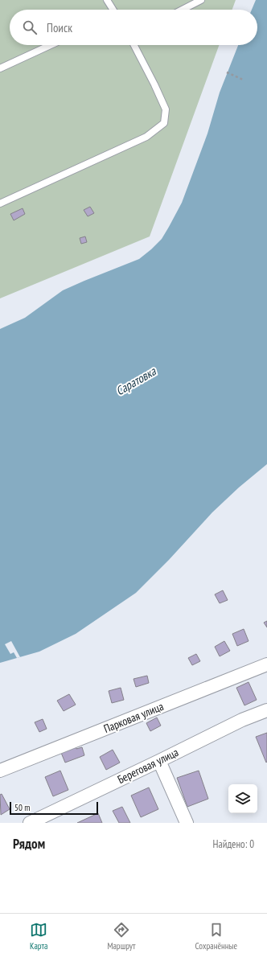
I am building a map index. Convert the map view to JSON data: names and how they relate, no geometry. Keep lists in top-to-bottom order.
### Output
{
  "streets": {
    "street": ["Парковая улица", "Береговая улица"]
  },
  "water": ["Саратовка"],
  "scale_bar": "50 m",
  "page": {
    "search": "Поиск",
    "scale": "50 m",
    "heading": ["Рядом", "Найдено: 0"],
    "nav": ["Карта", "Маршрут", "Сохранённые"]
  }
}
